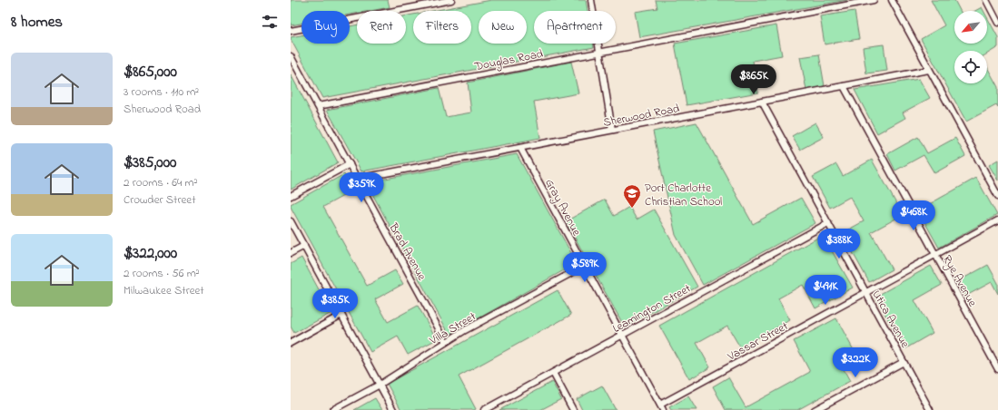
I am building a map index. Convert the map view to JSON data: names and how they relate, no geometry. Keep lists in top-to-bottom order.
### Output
{
  "streets": {
    "street": [
      "Douglas Road",
      "Sherwood Road",
      "Gray Avenue",
      "Brad Avenue",
      "Rye Avenue",
      "Leamington Street",
      "Utica Avenue",
      "Villa Street",
      "Vassar Street"
    ]
  },
  "crossings": [
    ["Douglas Road", "Brad Avenue"],
    ["Sherwood Road", "Gray Avenue"],
    ["Sherwood Road", "Brad Avenue"],
    ["Sherwood Road", "Rye Avenue"],
    ["Sherwood Road", "Utica Avenue"],
    ["Gray Avenue", "Leamington Street"],
    ["Gray Avenue", "Villa Street"],
    ["Gray Avenue", "Vassar Street"],
    ["Brad Avenue", "Villa Street"],
    ["Rye Avenue", "Vassar Street"],
    ["Leamington Street", "Utica Avenue"],
    ["Utica Avenue", "Vassar Street"]
  ],
  "places": {
    "school or university": ["Port Charlotte Christian School"]
  },
  "north": "bottom left",
  "page": {
    "heading": "8 homes",
    "chip": [
      "Buy",
      "Rent",
      "Filters",
      "New",
      "Apartment"
    ],
    "list": [
      {
        "name": "$865,000",
        "note": "3 rooms · 110 m² · Sherwood Road"
      },
      {
        "name": "$385,000",
        "note": "2 rooms · 64 m² · Crowder Street"
      },
      {
        "name": "$322,000",
        "note": "2 rooms · 56 m² · Milwaukee Street"
      }
    ],
    "price": [
      "$865K",
      "$359K",
      "$468K",
      "$388K",
      "$589K",
      "$491K",
      "$385K",
      "$322K"
    ]
  }
}
